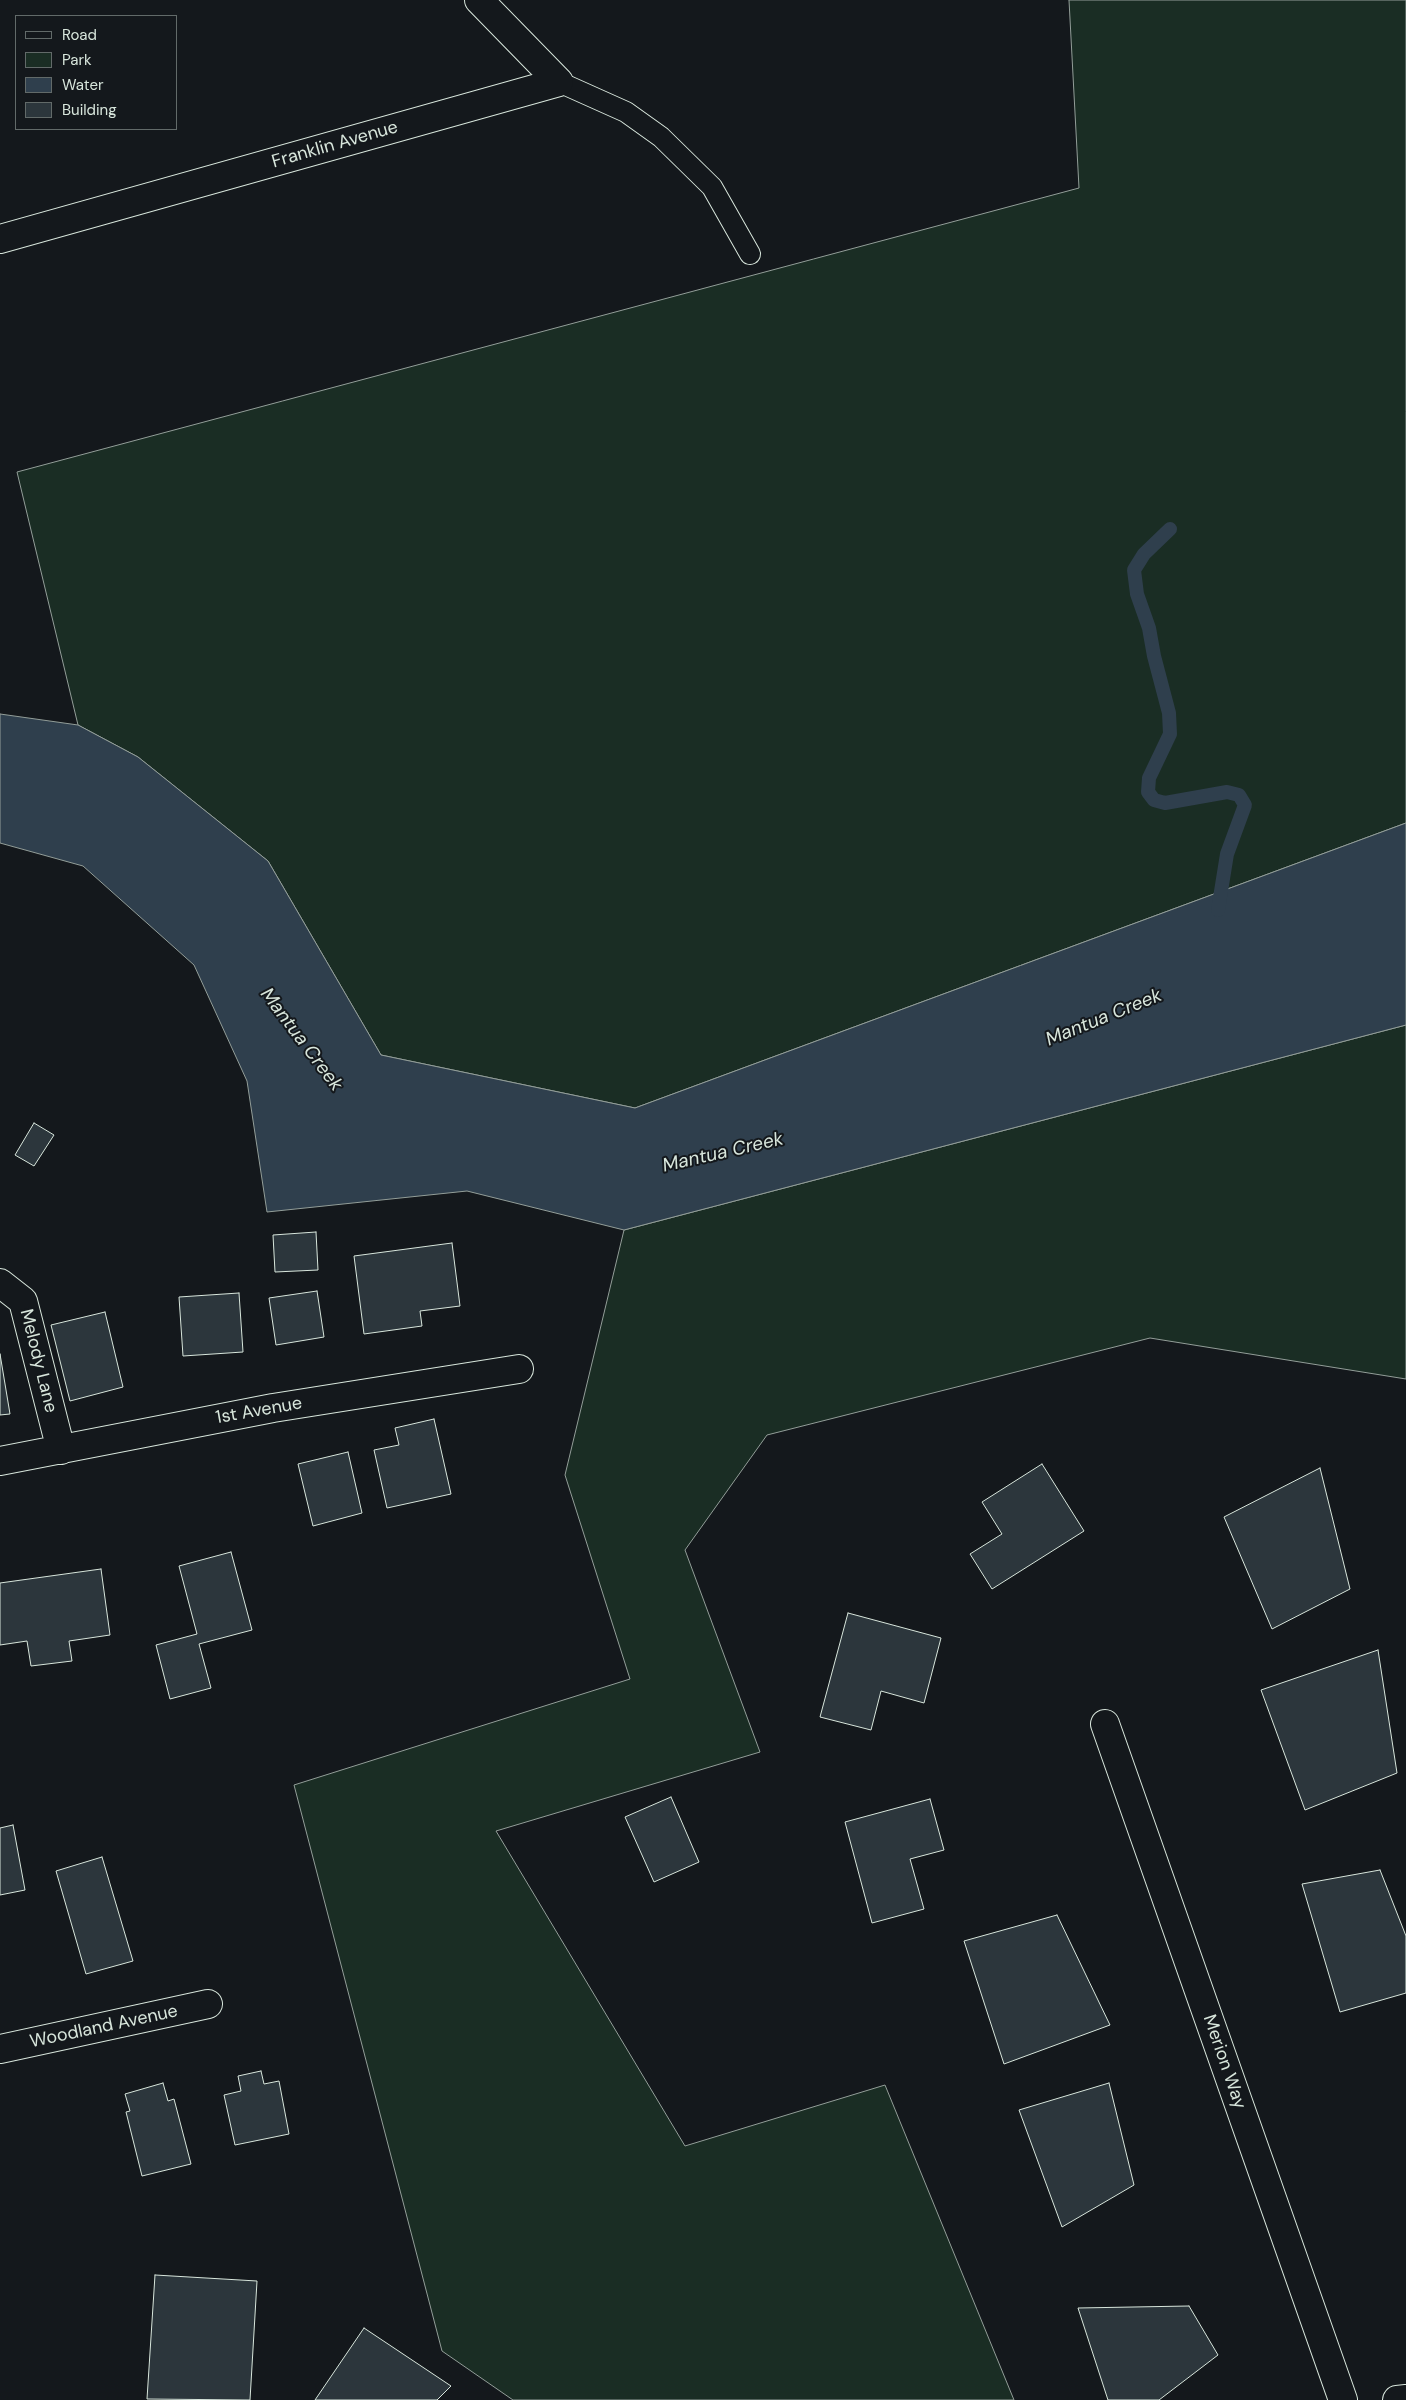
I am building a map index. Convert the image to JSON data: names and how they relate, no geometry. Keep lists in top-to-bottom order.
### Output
{
  "streets": {
    "street": [
      "Franklin Avenue",
      "Melody Lane",
      "1st Avenue",
      "Woodland Avenue",
      "Merion Way"
    ]
  },
  "crossings": [
    ["Melody Lane", "1st Avenue"]
  ],
  "water": ["Mantua Creek"],
  "legend": [
    "Road",
    "Park",
    "Water",
    "Building"
  ]
}
